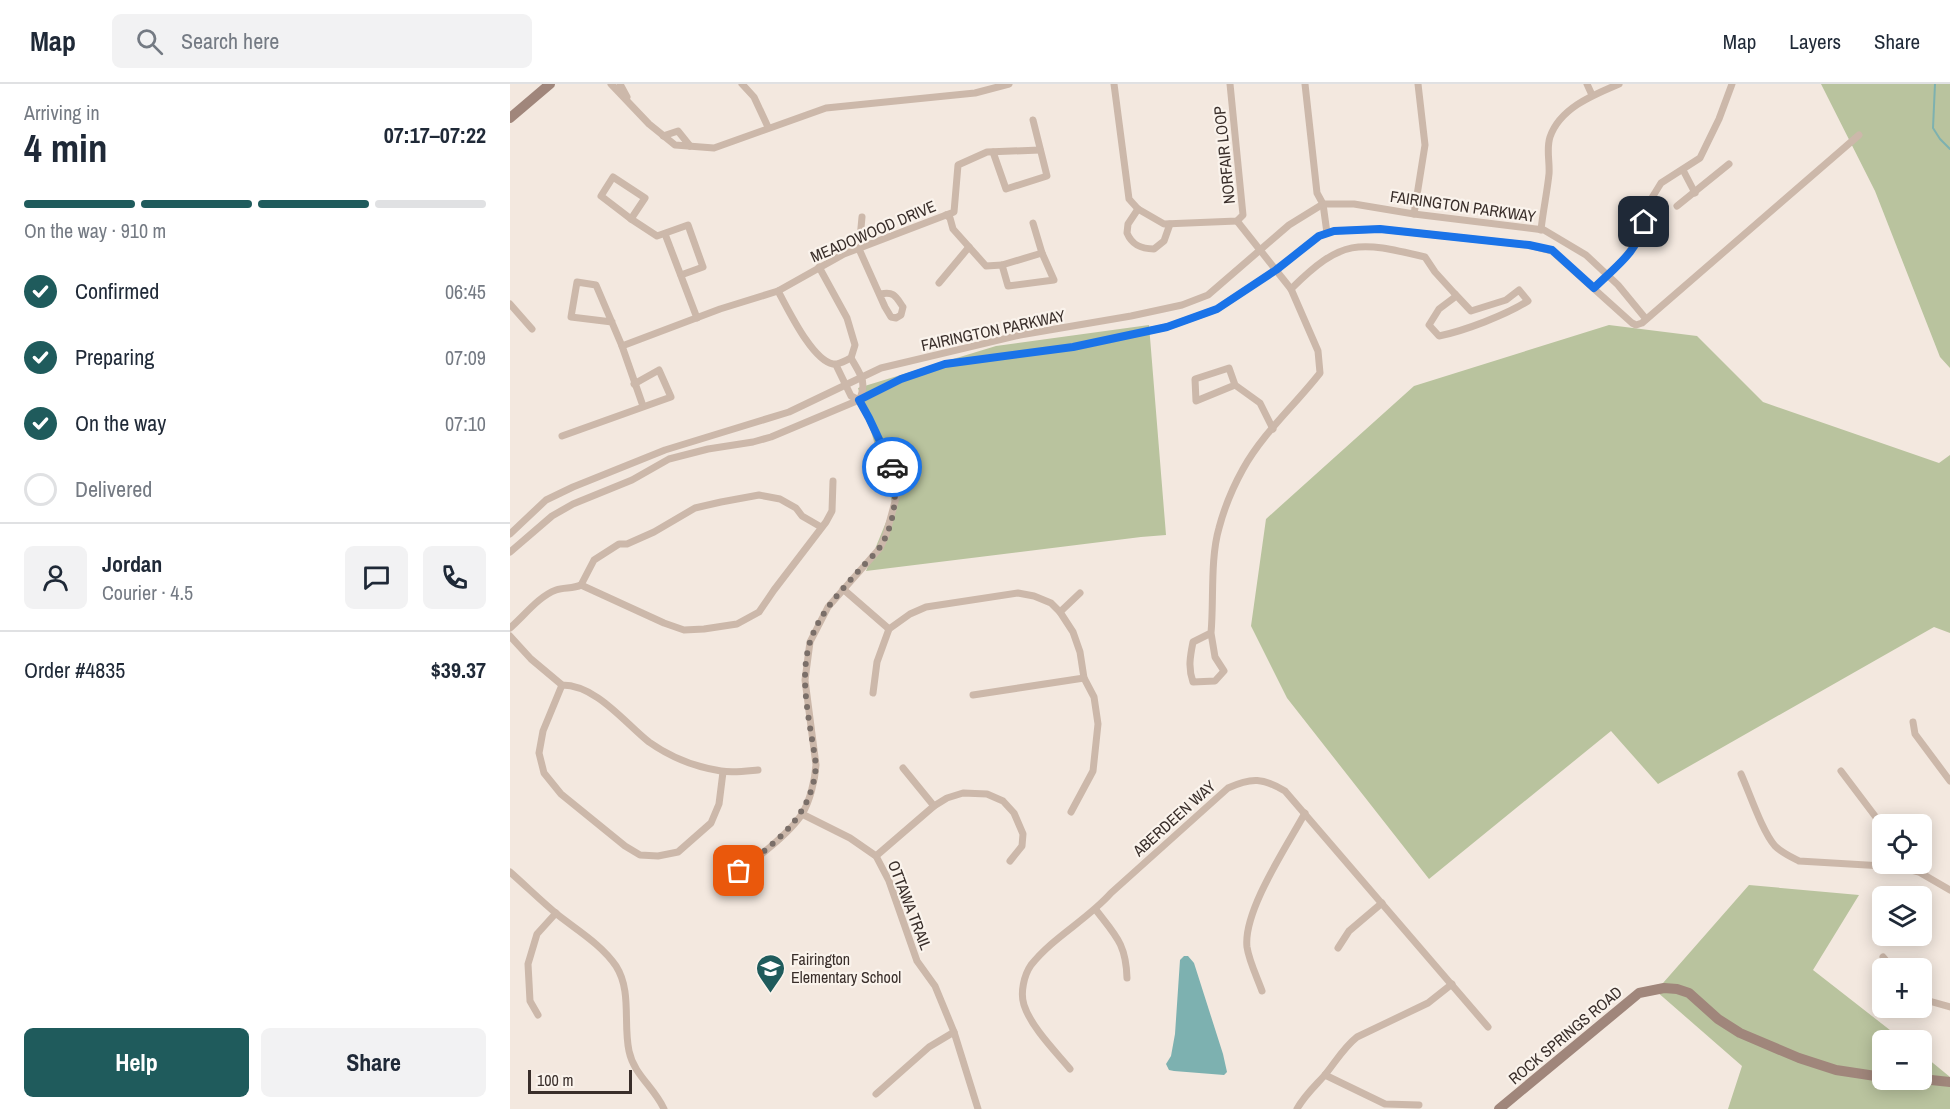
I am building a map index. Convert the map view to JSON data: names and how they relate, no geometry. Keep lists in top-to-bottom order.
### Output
{
  "streets": {
    "street": [
      "NORFAIR LOOP",
      "FAIRINGTON PARKWAY",
      "MEADOWOOD DRIVE",
      "ABERDEEN WAY",
      "OTTAWA TRAIL",
      "ROCK SPRINGS ROAD"
    ]
  },
  "crossings": [
    ["NORFAIR LOOP", "FAIRINGTON PARKWAY"]
  ],
  "places": {
    "school or university": ["Fairington Elementary School"]
  },
  "scale_bar": "100 m",
  "page": {
    "header": "Map",
    "search": "Search here",
    "nav": ["Map", "Layers", "Share"],
    "heading": ["4 min", "Arriving in", "07:17–07:22"],
    "panel": [
      "Jordan",
      "Courier · 4.5",
      "Order #4835",
      "$39.37"
    ],
    "bar": "On the way · 910 m",
    "list": [
      ["Confirmed", "06:45"],
      ["Preparing", "07:09"],
      ["On the way", "07:10"],
      "Delivered"
    ],
    "map_buttons": ["+", "−"],
    "buttons": ["Help", "Share"],
    "scale": "100 m"
  }
}
